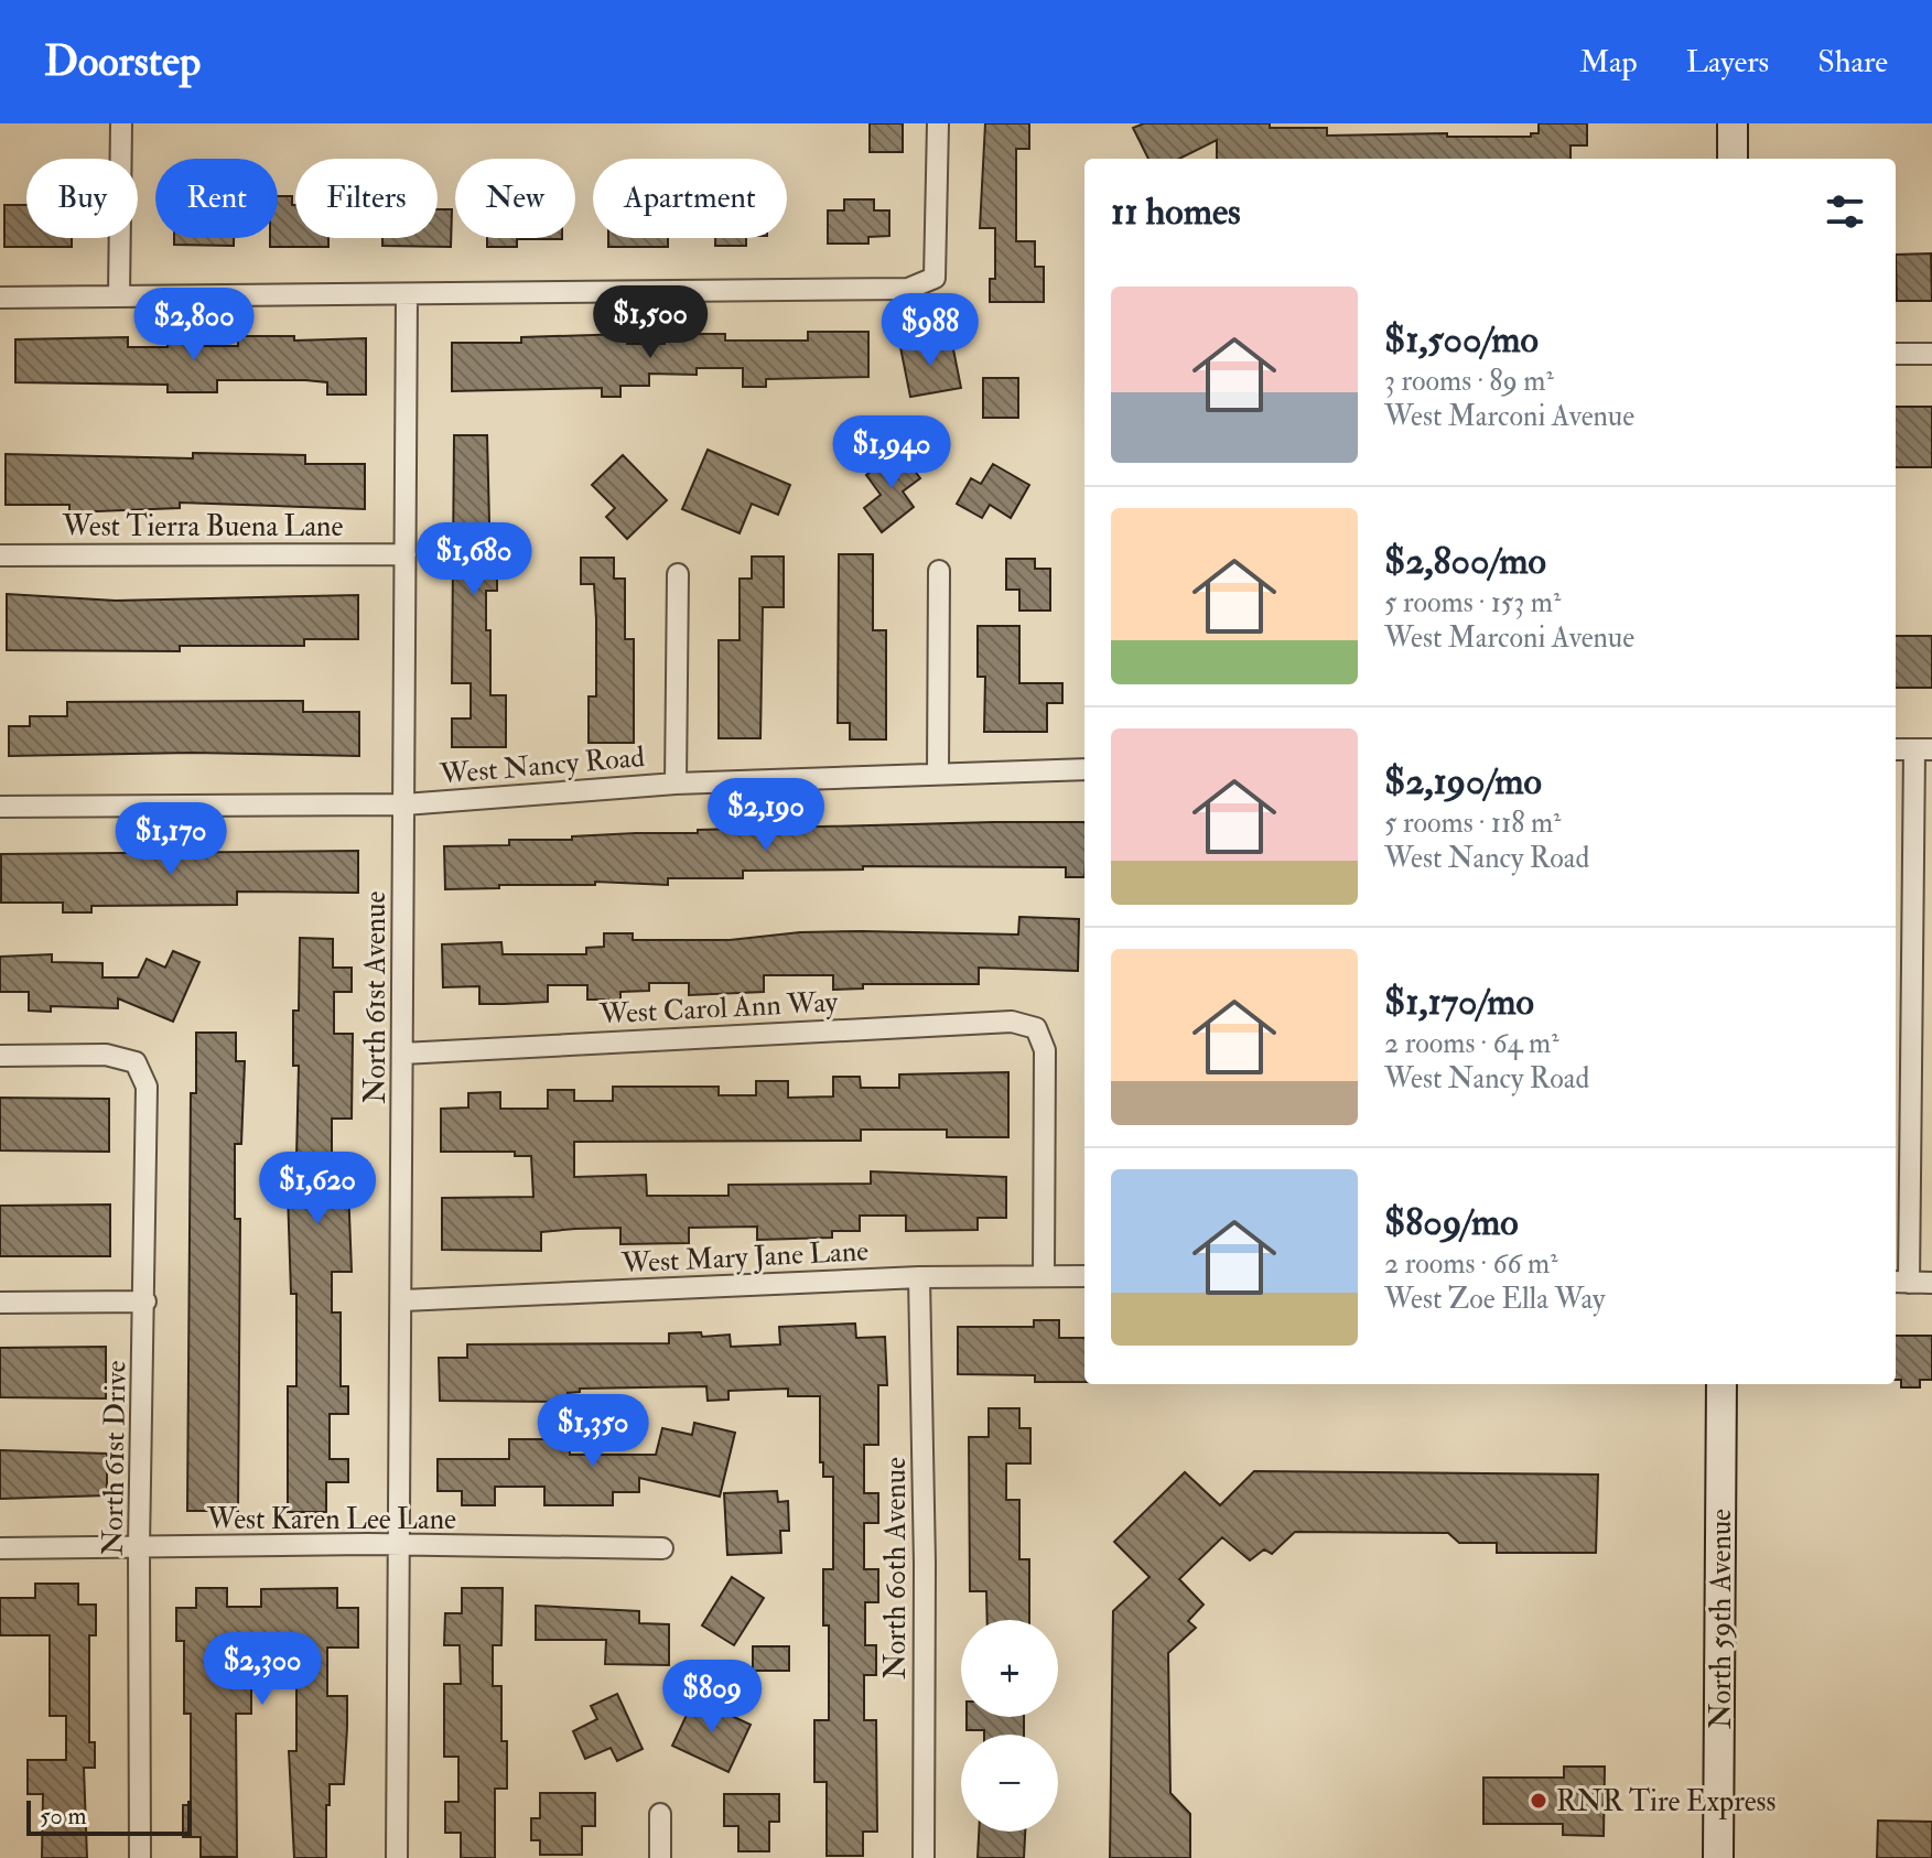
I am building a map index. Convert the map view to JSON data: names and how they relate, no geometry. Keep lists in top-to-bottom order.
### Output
{
  "streets": {
    "main road": ["North 59th Avenue"],
    "street": [
      "West Tierra Buena Lane",
      "West Nancy Road",
      "North 61st Avenue",
      "West Carol Ann Way",
      "West Mary Jane Lane",
      "North 61st Drive",
      "West Karen Lee Lane",
      "North 60th Avenue"
    ]
  },
  "crossings": [
    ["West Tierra Buena Lane", "North 61st Avenue"],
    ["West Nancy Road", "North 61st Avenue"],
    ["North 61st Avenue", "West Carol Ann Way"],
    ["North 61st Avenue", "West Mary Jane Lane"],
    ["North 61st Avenue", "West Karen Lee Lane"],
    ["West Carol Ann Way", "West Mary Jane Lane"],
    ["West Mary Jane Lane", "North 60th Avenue"],
    ["North 61st Drive", "West Karen Lee Lane"]
  ],
  "places": ["RNR Tire Express"],
  "scale_bar": "50 m",
  "page": {
    "header": "Doorstep",
    "nav": ["Map", "Layers", "Share"],
    "chip": [
      "Buy",
      "Rent",
      "Filters",
      "New",
      "Apartment"
    ],
    "heading": "11 homes",
    "list": [
      {
        "name": "$1,500/mo",
        "note": "3 rooms · 89 m² · West Marconi Avenue"
      },
      {
        "name": "$2,800/mo",
        "note": "5 rooms · 153 m² · West Marconi Avenue"
      },
      {
        "name": "$2,190/mo",
        "note": "5 rooms · 118 m² · West Nancy Road"
      },
      {
        "name": "$1,170/mo",
        "note": "2 rooms · 64 m² · West Nancy Road"
      },
      {
        "name": "$809/mo",
        "note": "2 rooms · 66 m² · West Zoe Ella Way"
      }
    ],
    "price": [
      "$1,500",
      "$2,800",
      "$988",
      "$1,940",
      "$1,680",
      "$2,190",
      "$1,170",
      "$1,620",
      "$1,350",
      "$2,300",
      "$809"
    ],
    "map_buttons": ["+", "−"],
    "scale": "50 m"
  }
}
